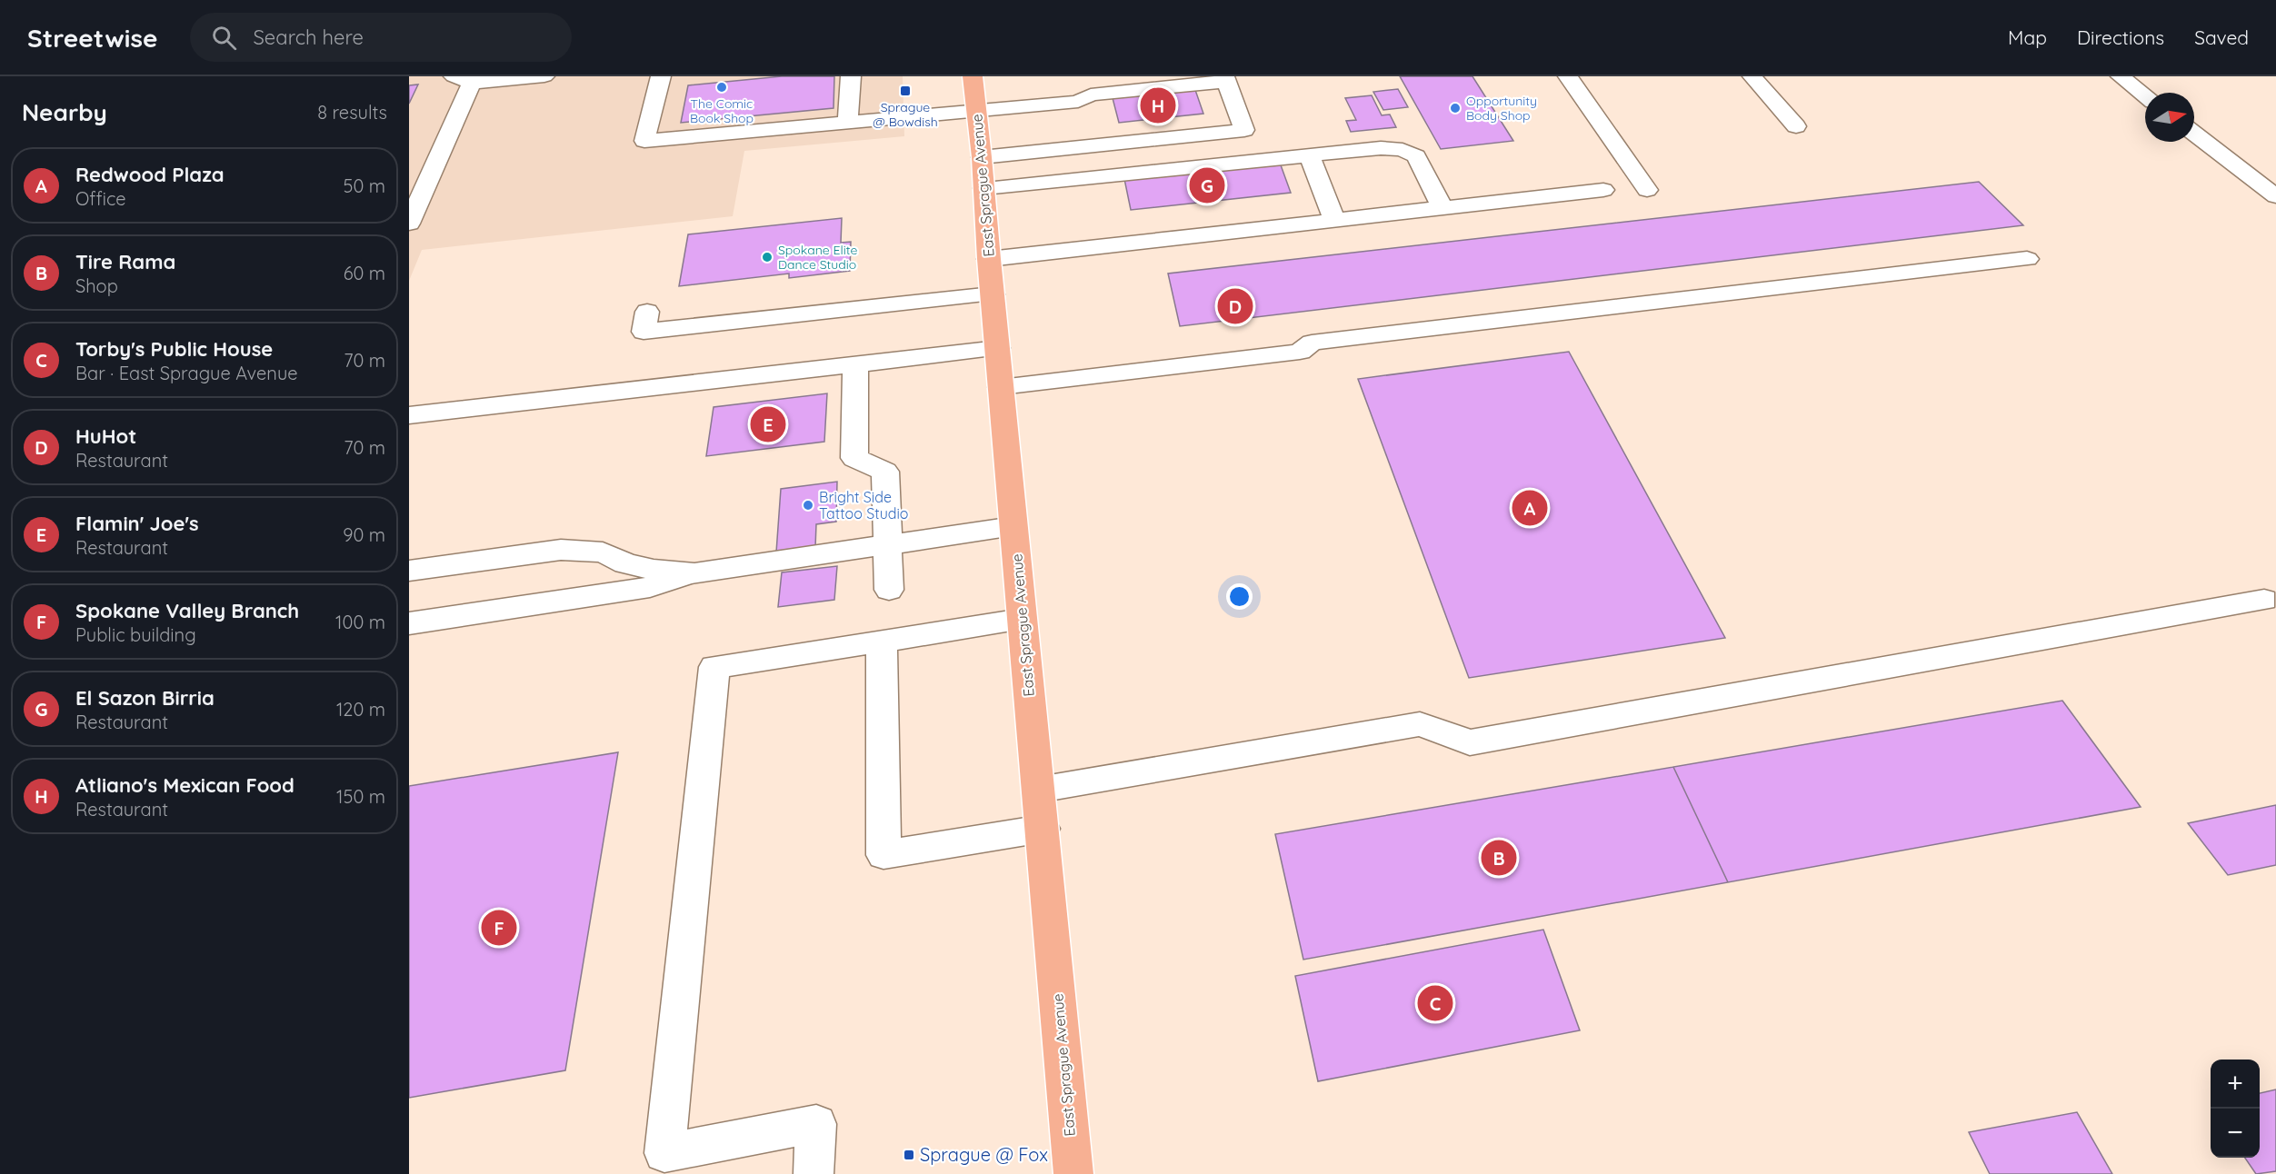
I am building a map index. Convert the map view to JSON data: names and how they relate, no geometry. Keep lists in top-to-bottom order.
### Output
{
  "streets": {
    "main road": ["East Sprague Avenue"]
  },
  "places": {
    "other": [
      "The Comic Book Shop",
      "Opportunity Body Shop",
      "Spokane Elite Dance Studio",
      "Bright Side Tattoo Studio"
    ],
    "transit": ["Sprague @ Bowdish", "Sprague @ Fox"]
  },
  "north": "right",
  "page": {
    "header": "Streetwise",
    "search": "Search here",
    "nav": ["Map", "Directions", "Saved"],
    "heading": ["Nearby", "8 results"],
    "pins": [
      "H",
      "G",
      "D",
      "E",
      "A",
      "B",
      "F",
      "C"
    ],
    "list": [
      {
        "mark": "A",
        "name": "Redwood Plaza",
        "note": "Office",
        "value": "50 m"
      },
      {
        "mark": "B",
        "name": "Tire Rama",
        "note": "Shop",
        "value": "60 m"
      },
      {
        "mark": "C",
        "name": "Torby's Public House",
        "note": "Bar · East Sprague Avenue",
        "value": "70 m"
      },
      {
        "mark": "D",
        "name": "HuHot",
        "note": "Restaurant",
        "value": "70 m"
      },
      {
        "mark": "E",
        "name": "Flamin' Joe's",
        "note": "Restaurant",
        "value": "90 m"
      },
      {
        "mark": "F",
        "name": "Spokane Valley Branch",
        "note": "Public building",
        "value": "100 m"
      },
      {
        "mark": "G",
        "name": "El Sazon Birria",
        "note": "Restaurant",
        "value": "120 m"
      },
      {
        "mark": "H",
        "name": "Atliano's Mexican Food",
        "note": "Restaurant",
        "value": "150 m"
      }
    ],
    "map_buttons": ["+", "−"]
  }
}
